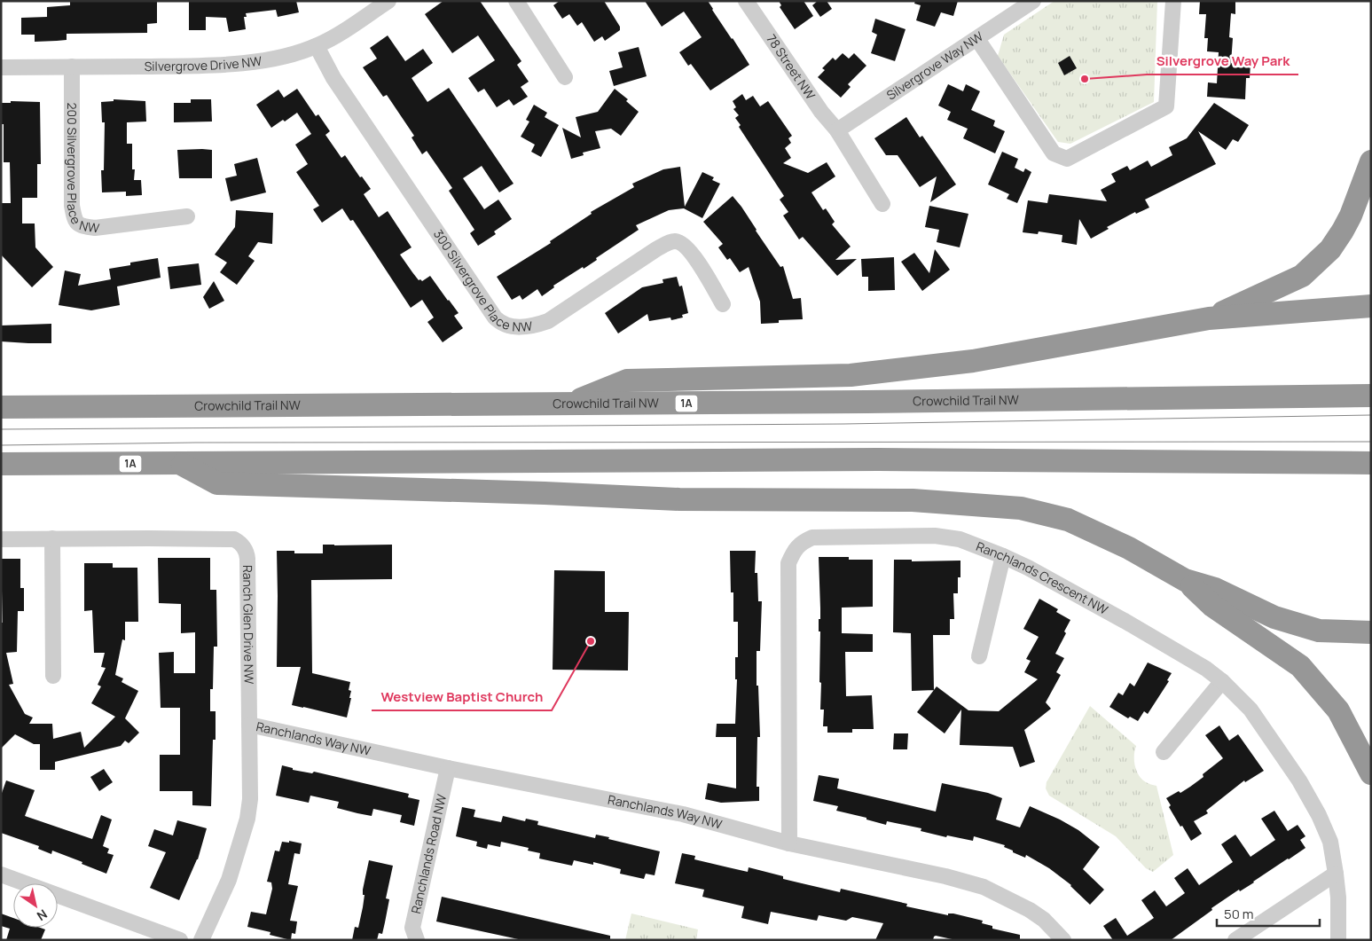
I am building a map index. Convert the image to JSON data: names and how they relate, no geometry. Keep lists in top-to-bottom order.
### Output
{
  "streets": {
    "highway": ["Crowchild Trail NW", "1A"],
    "street": [
      "Silvergrove Drive NW",
      "78 Street NW",
      "Silvergrove Way NW",
      "200 Silvergrove Place NW",
      "300 Silvergrove Place NW",
      "Ranchlands Crescent NW",
      "Ranch Glen Drive NW",
      "Ranchlands Way NW",
      "Ranchlands Road NW"
    ]
  },
  "crossings": [
    ["Silvergrove Drive NW", "200 Silvergrove Place NW"],
    ["Silvergrove Drive NW", "300 Silvergrove Place NW"],
    ["78 Street NW", "Silvergrove Way NW"],
    ["Ranchlands Crescent NW", "Ranchlands Way NW"],
    ["Ranch Glen Drive NW", "Ranchlands Way NW"],
    ["Ranchlands Way NW", "Ranchlands Road NW"]
  ],
  "places": ["Silvergrove Way Park", "Westview Baptist Church"],
  "scale_bar": "50 m",
  "north": "bottom right"
}
